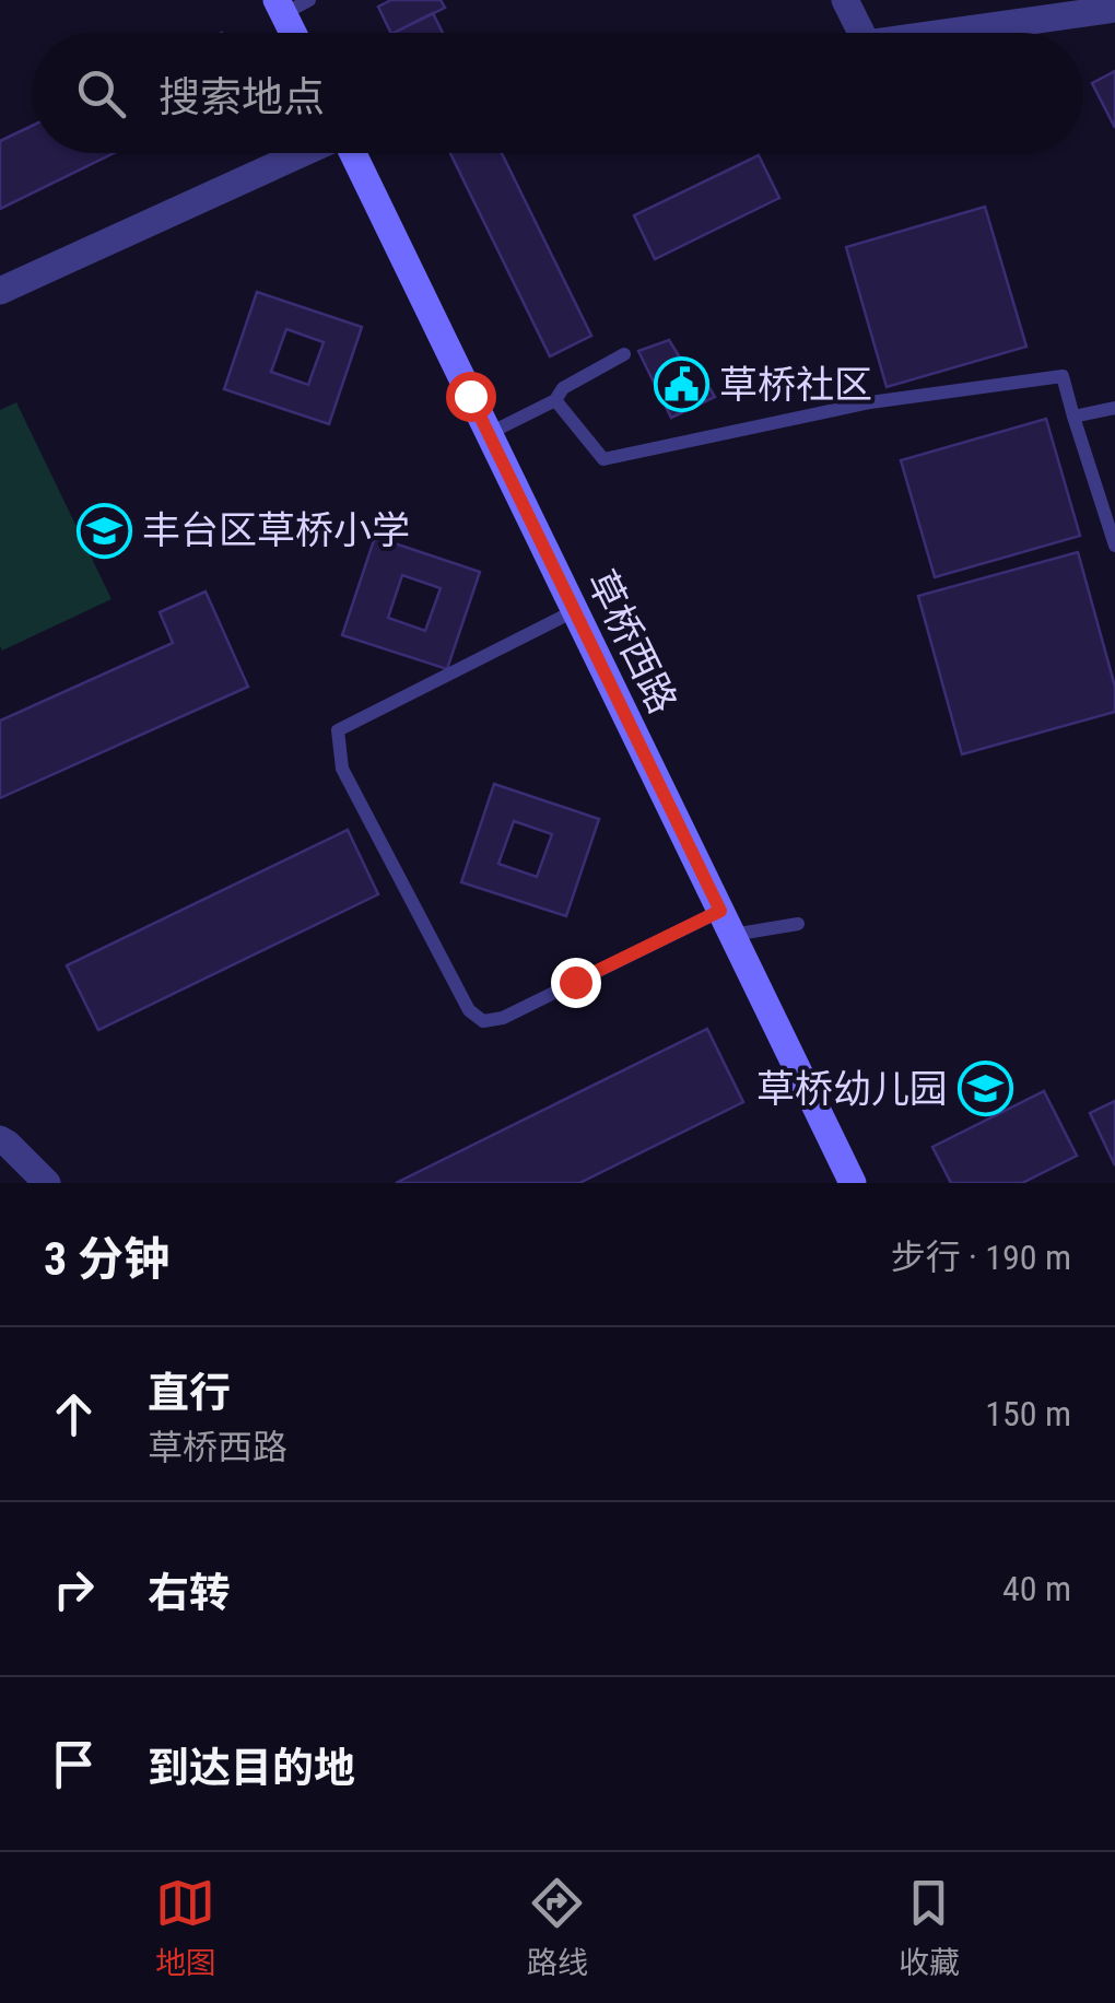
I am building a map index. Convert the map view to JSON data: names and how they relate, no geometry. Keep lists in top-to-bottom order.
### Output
{
  "streets": {
    "street": ["草桥西路"]
  },
  "places": {
    "public building": ["草桥社区"],
    "school or university": ["丰台区草桥小学", "草桥幼儿园"]
  },
  "page": {
    "search": "搜索地点",
    "heading": ["3 分钟", "步行 · 190 m"],
    "list": [
      ["直行", "草桥西路", "150 m"],
      ["右转", "40 m"],
      "到达目的地"
    ],
    "nav": ["地图", "路线", "收藏"]
  }
}
